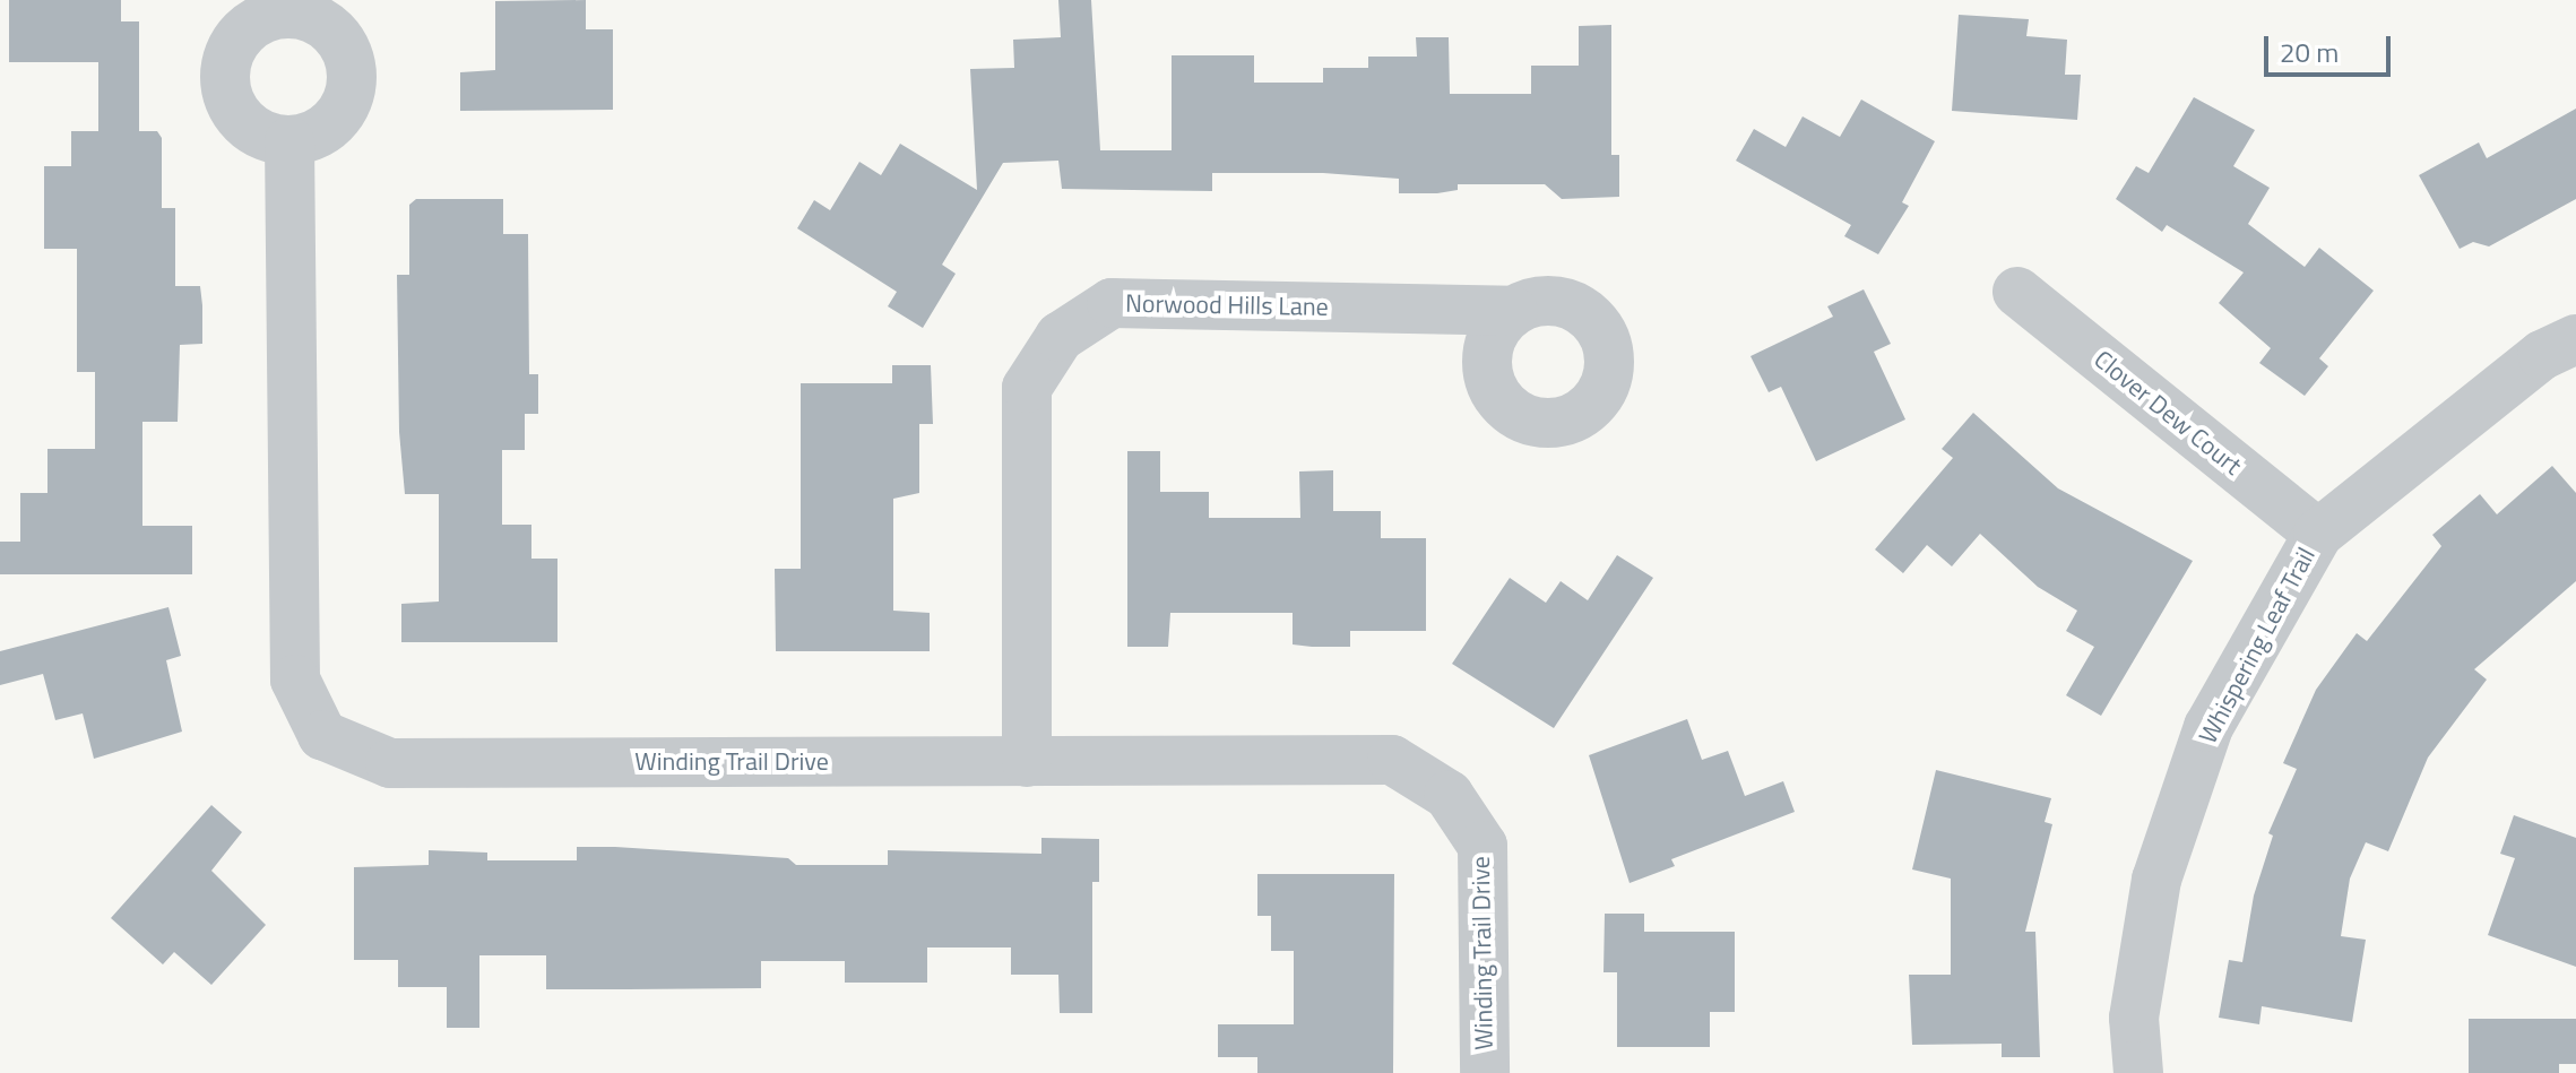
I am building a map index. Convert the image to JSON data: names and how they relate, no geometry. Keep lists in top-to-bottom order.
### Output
{
  "streets": {
    "street": [
      "Norwood Hills Lane",
      "Clover Dew Court",
      "Whispering Leaf Trail",
      "Winding Trail Drive"
    ]
  },
  "crossings": [
    ["Norwood Hills Lane", "Winding Trail Drive"],
    ["Clover Dew Court", "Whispering Leaf Trail"]
  ],
  "scale_bar": "20 m"
}
